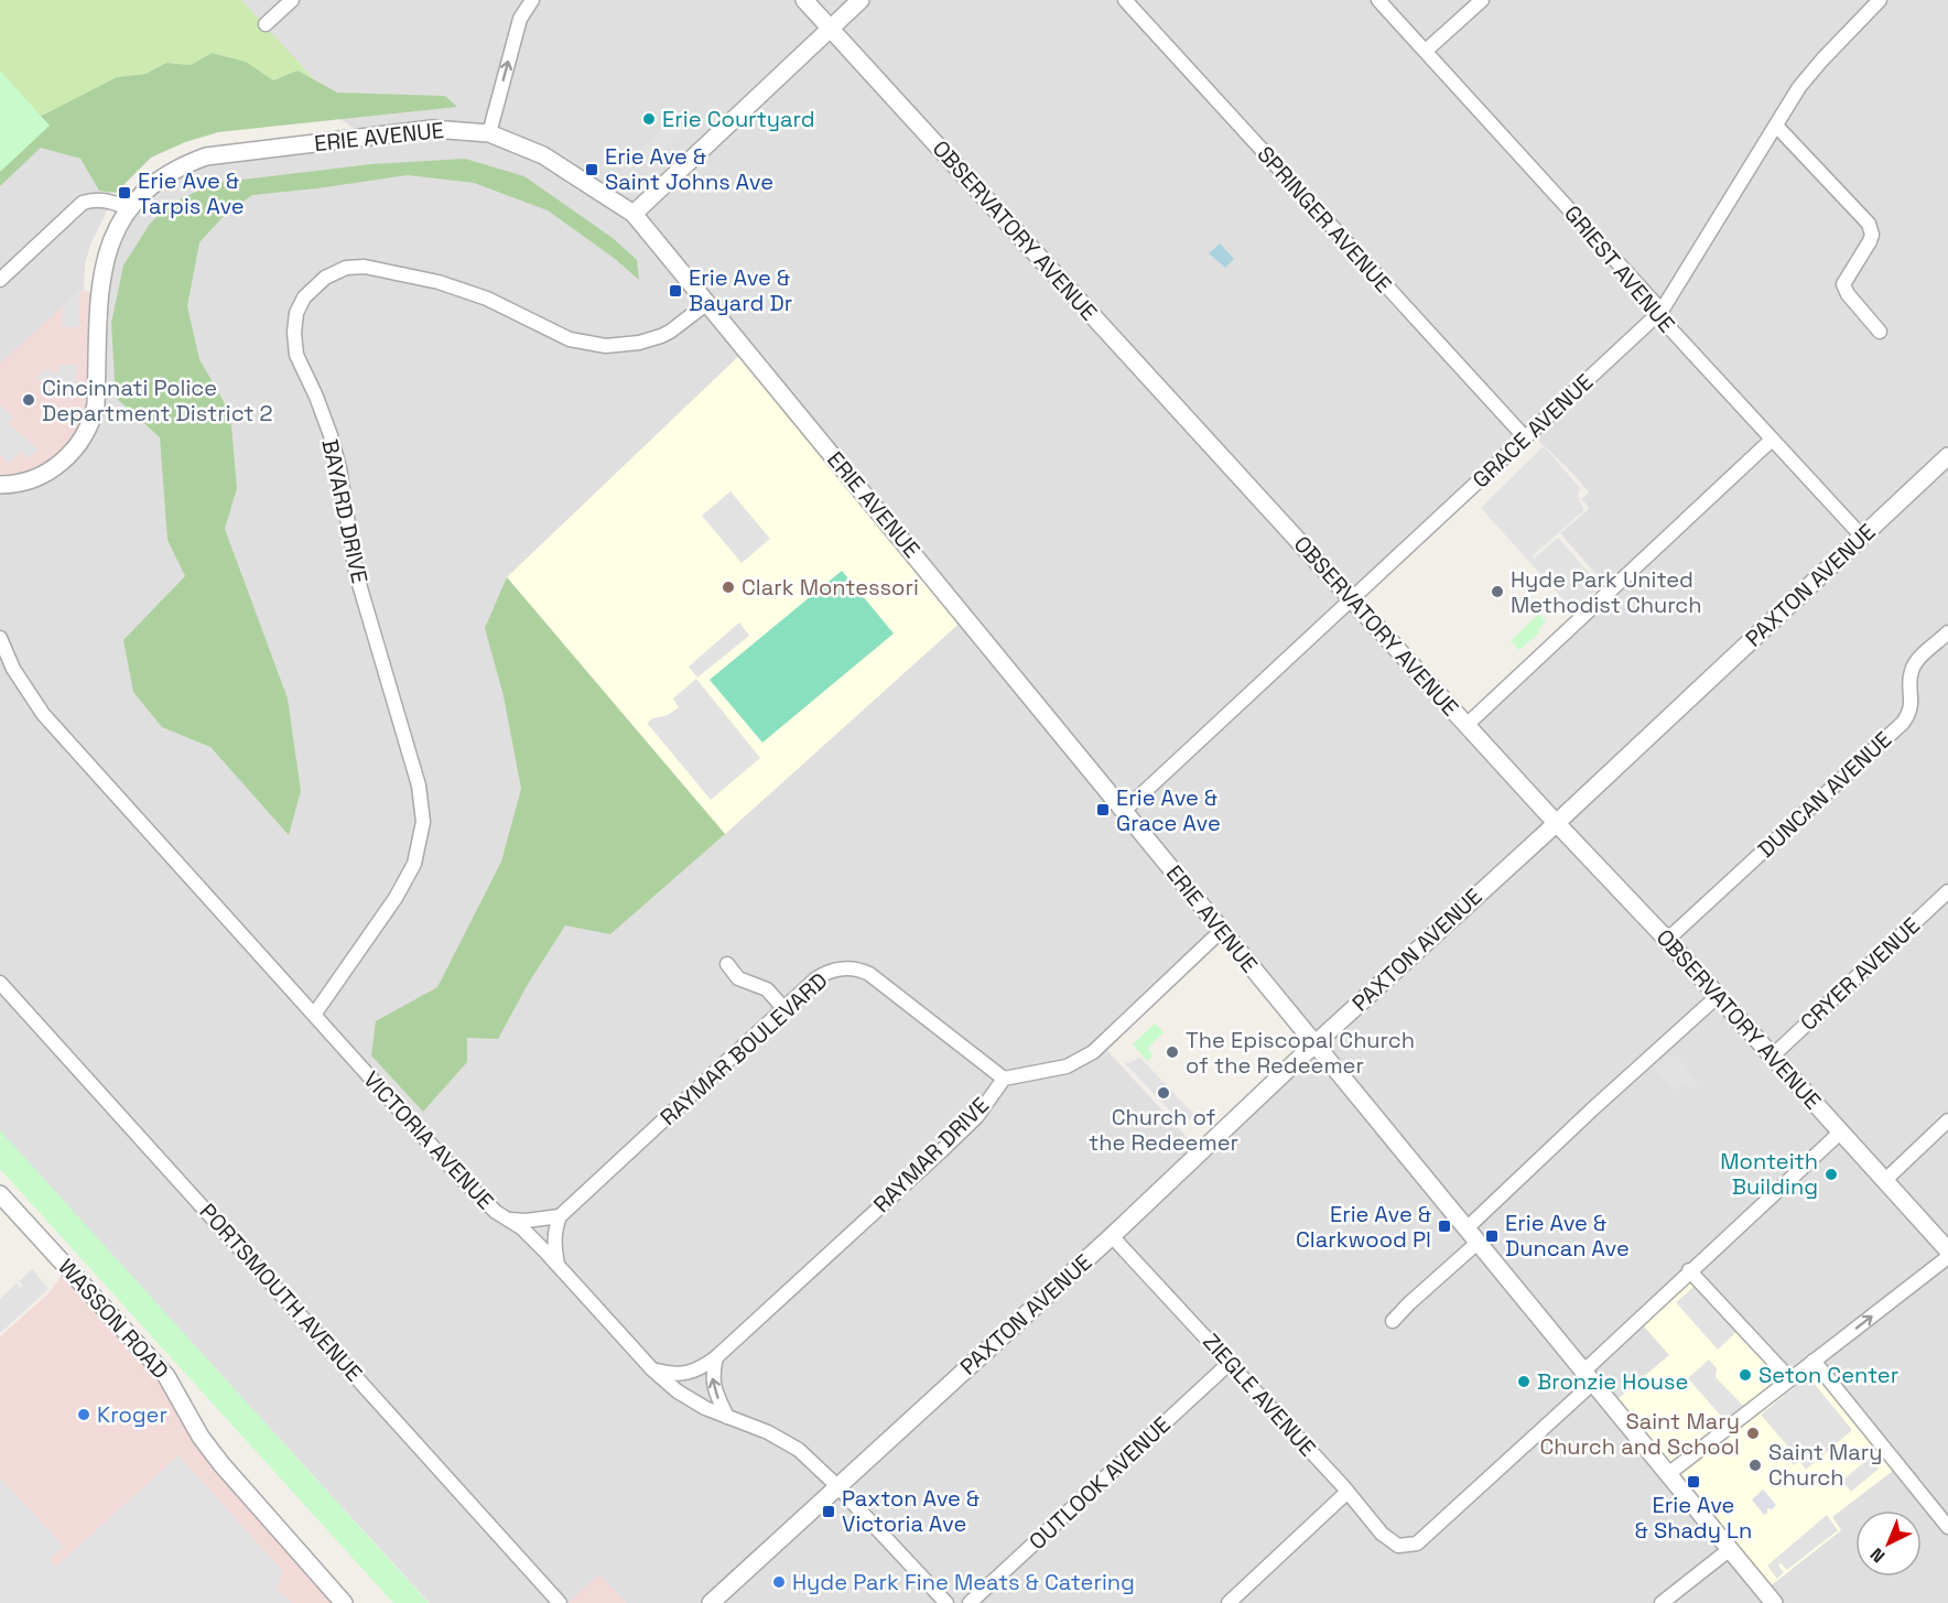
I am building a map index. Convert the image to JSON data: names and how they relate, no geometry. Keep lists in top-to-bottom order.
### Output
{
  "streets": {
    "street": [
      "ERIE AVENUE",
      "SPRINGER AVENUE",
      "OBSERVATORY AVENUE",
      "GRIEST AVENUE",
      "GRACE AVENUE",
      "BAYARD DRIVE",
      "PAXTON AVENUE",
      "DUNCAN AVENUE",
      "CRYER AVENUE",
      "RAYMAR BOULEVARD",
      "VICTORIA AVENUE",
      "RAYMAR DRIVE",
      "PORTSMOUTH AVENUE",
      "WASSON ROAD",
      "ZIEGLE AVENUE",
      "OUTLOOK AVENUE"
    ]
  },
  "crossings": [
    ["ERIE AVENUE", "GRACE AVENUE"],
    ["ERIE AVENUE", "BAYARD DRIVE"],
    ["ERIE AVENUE", "PAXTON AVENUE"],
    ["ERIE AVENUE", "RAYMAR DRIVE"],
    ["ERIE AVENUE", "ZIEGLE AVENUE"],
    ["SPRINGER AVENUE", "GRACE AVENUE"],
    ["OBSERVATORY AVENUE", "GRACE AVENUE"],
    ["OBSERVATORY AVENUE", "PAXTON AVENUE"],
    ["OBSERVATORY AVENUE", "DUNCAN AVENUE"],
    ["OBSERVATORY AVENUE", "CRYER AVENUE"],
    ["GRIEST AVENUE", "GRACE AVENUE"],
    ["GRIEST AVENUE", "PAXTON AVENUE"],
    ["BAYARD DRIVE", "VICTORIA AVENUE"],
    ["PAXTON AVENUE", "VICTORIA AVENUE"],
    ["PAXTON AVENUE", "ZIEGLE AVENUE"],
    ["RAYMAR BOULEVARD", "RAYMAR DRIVE"],
    ["VICTORIA AVENUE", "RAYMAR DRIVE"],
    ["ZIEGLE AVENUE", "OUTLOOK AVENUE"]
  ],
  "places": {
    "other": [
      "Erie Courtyard",
      "Cincinnati Police Department District 2",
      "Clark Montessori",
      "Hyde Park United Methodist Church",
      "The Episcopal Church of the Redeemer",
      "Church of the Redeemer",
      "Monteith Building",
      "Seton Center",
      "Bronzie House",
      "Kroger",
      "Saint Mary Church and School",
      "Saint Mary Church",
      "Hyde Park Fine Meats & Catering"
    ],
    "transit": [
      "Erie Ave & Saint Johns Ave",
      "Erie Ave & Tarpis Ave",
      "Erie Ave & Bayard Dr",
      "Erie Ave & Grace Ave",
      "Erie Ave & Clarkwood Pl",
      "Erie Ave & Duncan Ave",
      "Erie Ave & Shady Ln",
      "Paxton Ave & Victoria Ave"
    ]
  },
  "north": "bottom left"
}
